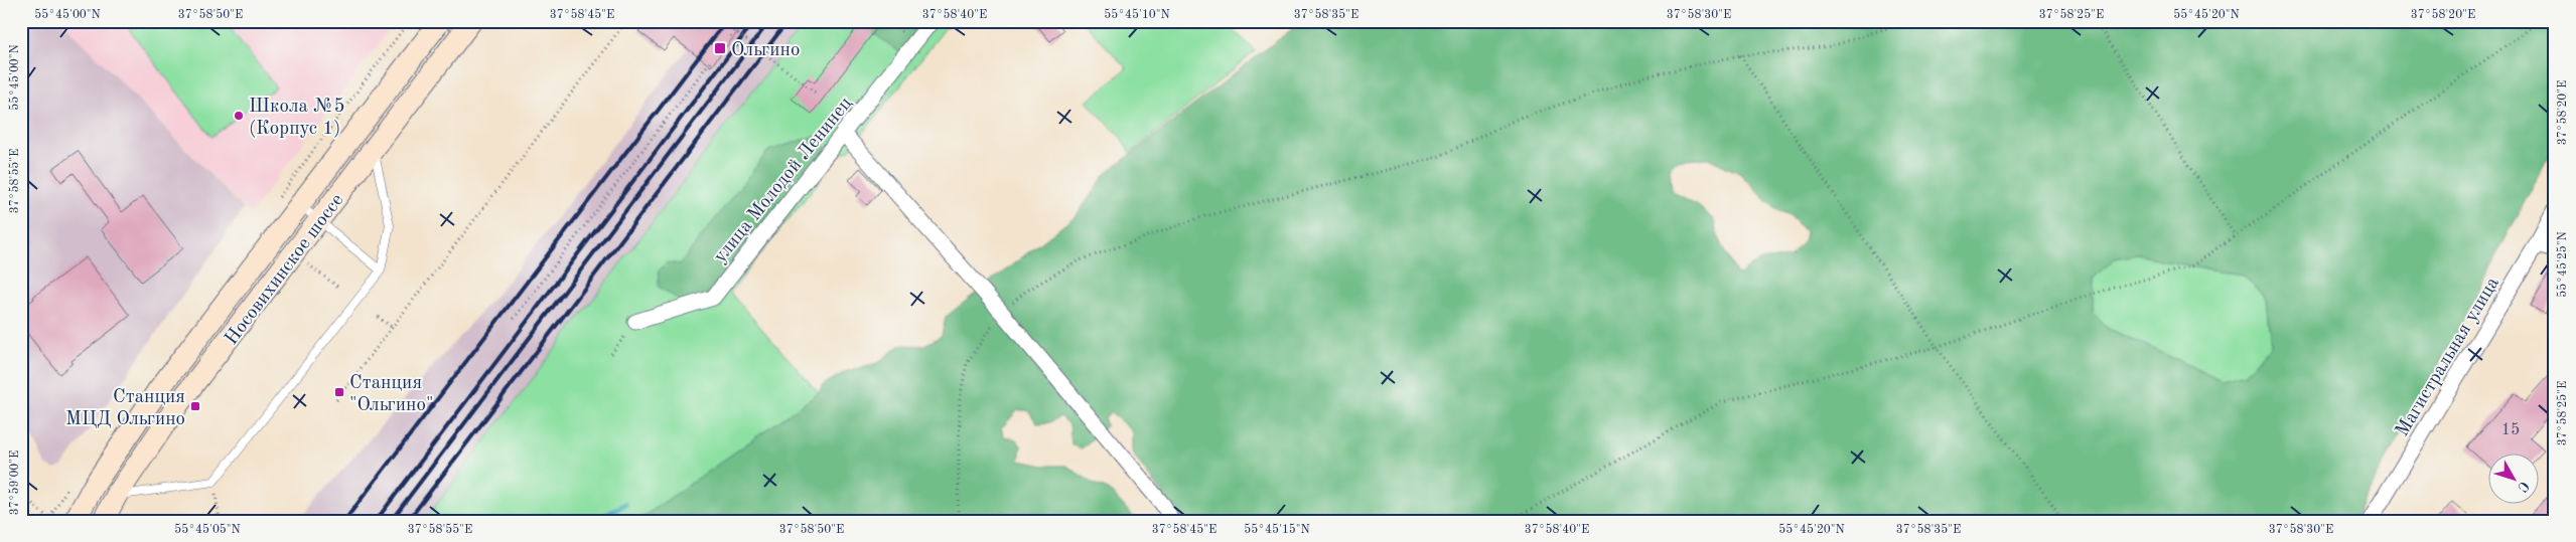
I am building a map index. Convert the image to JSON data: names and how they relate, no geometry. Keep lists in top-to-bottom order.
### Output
{
  "streets": {
    "main road": ["Носовихинское шоссе"],
    "street": ["улица Молодой Ленинец", "Магистральная улица"]
  },
  "places": {
    "transit": ["Ольгино", "Станция \"Ольгино\"", "Станция МЦД Ольгино"],
    "other": ["Школа №5 (Корпус 1)"]
  },
  "house_numbers": ["15"],
  "north": "bottom right",
  "coordinates": [
    "55°45'00\"N",
    "37°58'50\"E",
    "37°58'45\"E",
    "37°58'40\"E",
    "55°45'10\"N",
    "37°58'35\"E",
    "37°58'30\"E",
    "37°58'25\"E",
    "55°45'20\"N",
    "37°58'20\"E",
    "37°58'55\"E",
    "55°45'25\"N",
    "37°59'00\"E",
    "55°45'05\"N",
    "55°45'15\"N"
  ]
}
